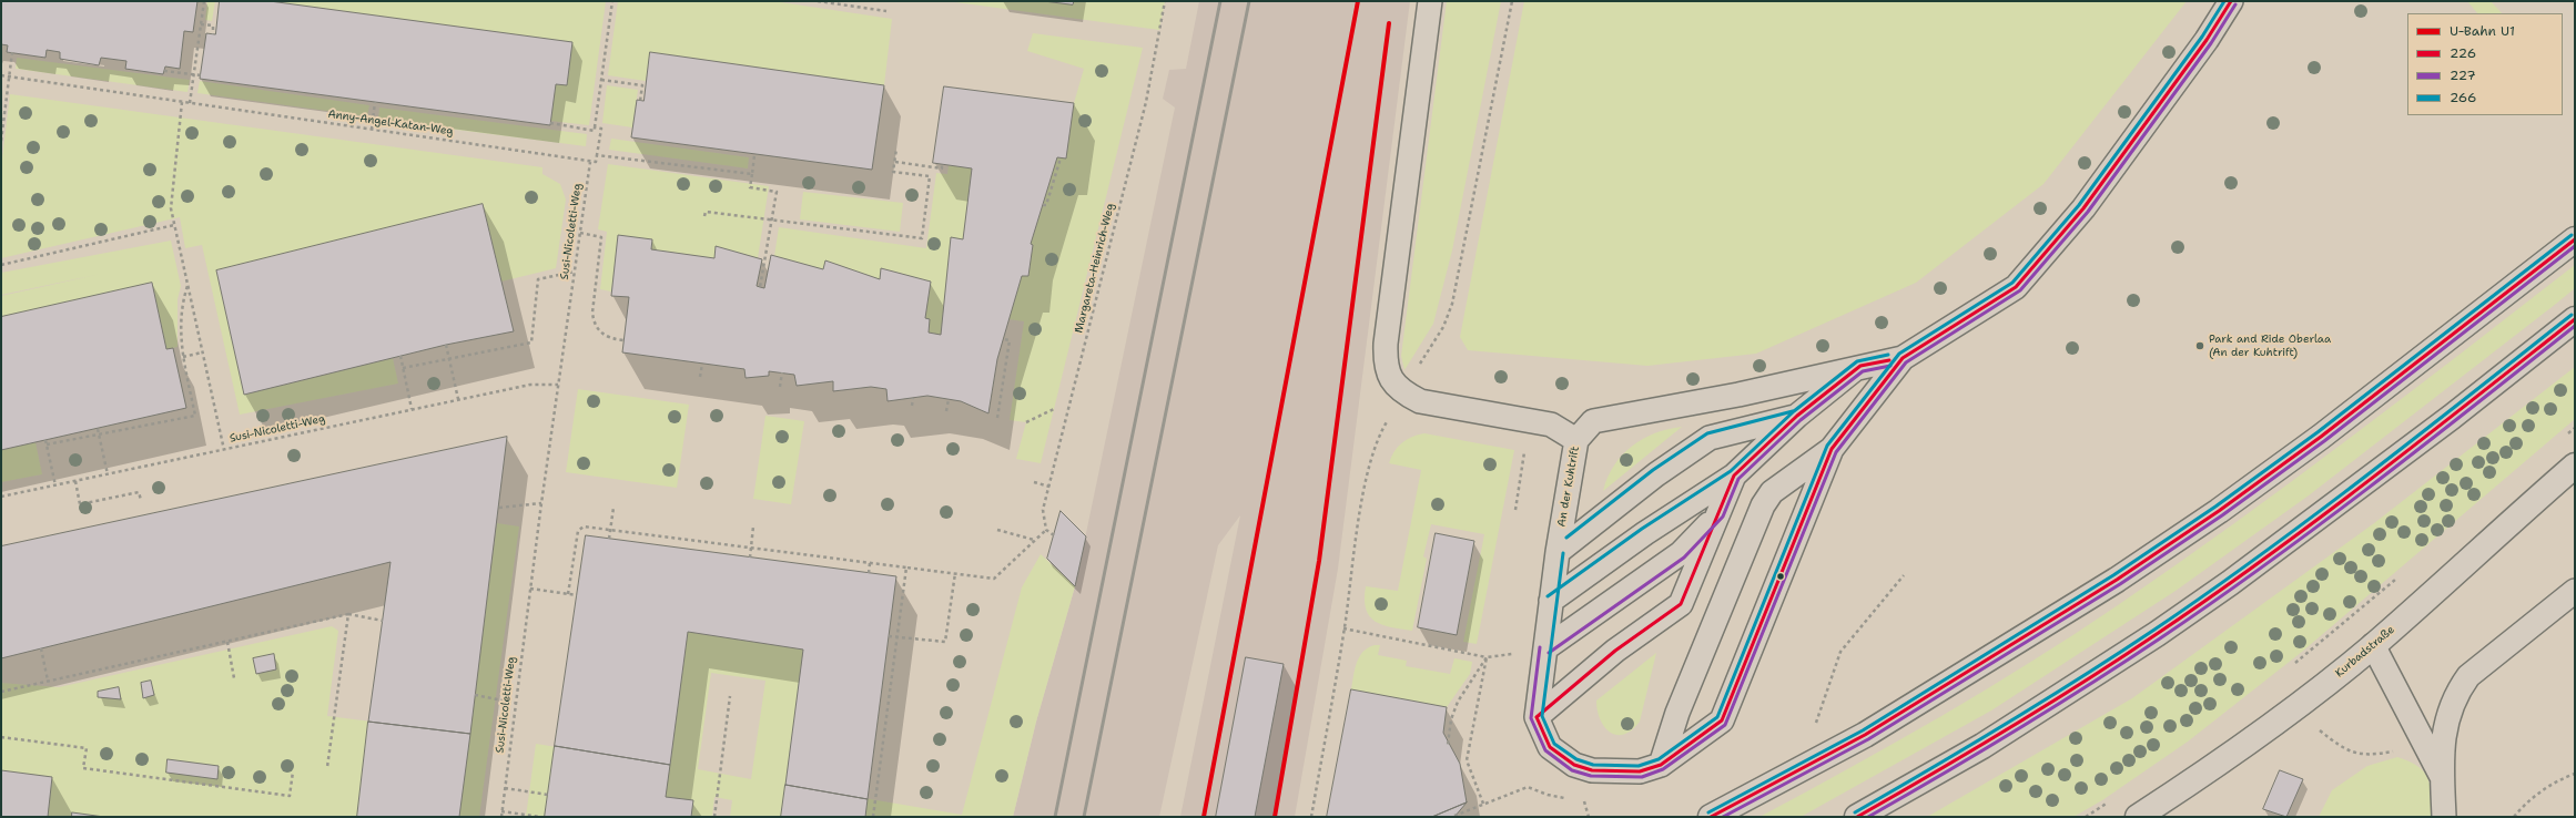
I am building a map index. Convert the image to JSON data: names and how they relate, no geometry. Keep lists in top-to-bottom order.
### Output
{
  "streets": {
    "main road": ["Kurbadstraße"],
    "lane": ["An der Kuhtrift"],
    "path": ["Anny-Angel-Katan-Weg", "Susi-Nicoletti-Weg", "Margareta-Heinrich-Weg"]
  },
  "crossings": [
    ["Anny-Angel-Katan-Weg", "Susi-Nicoletti-Weg"]
  ],
  "places": ["Park and Ride Oberlaa (An der Kuhtrift)"],
  "lines": [
    "metro line U1",
    "transit line 226",
    "transit line 266",
    "transit line 227"
  ],
  "legend": [
    "U-Bahn U1",
    "226",
    "227",
    "266"
  ]
}
